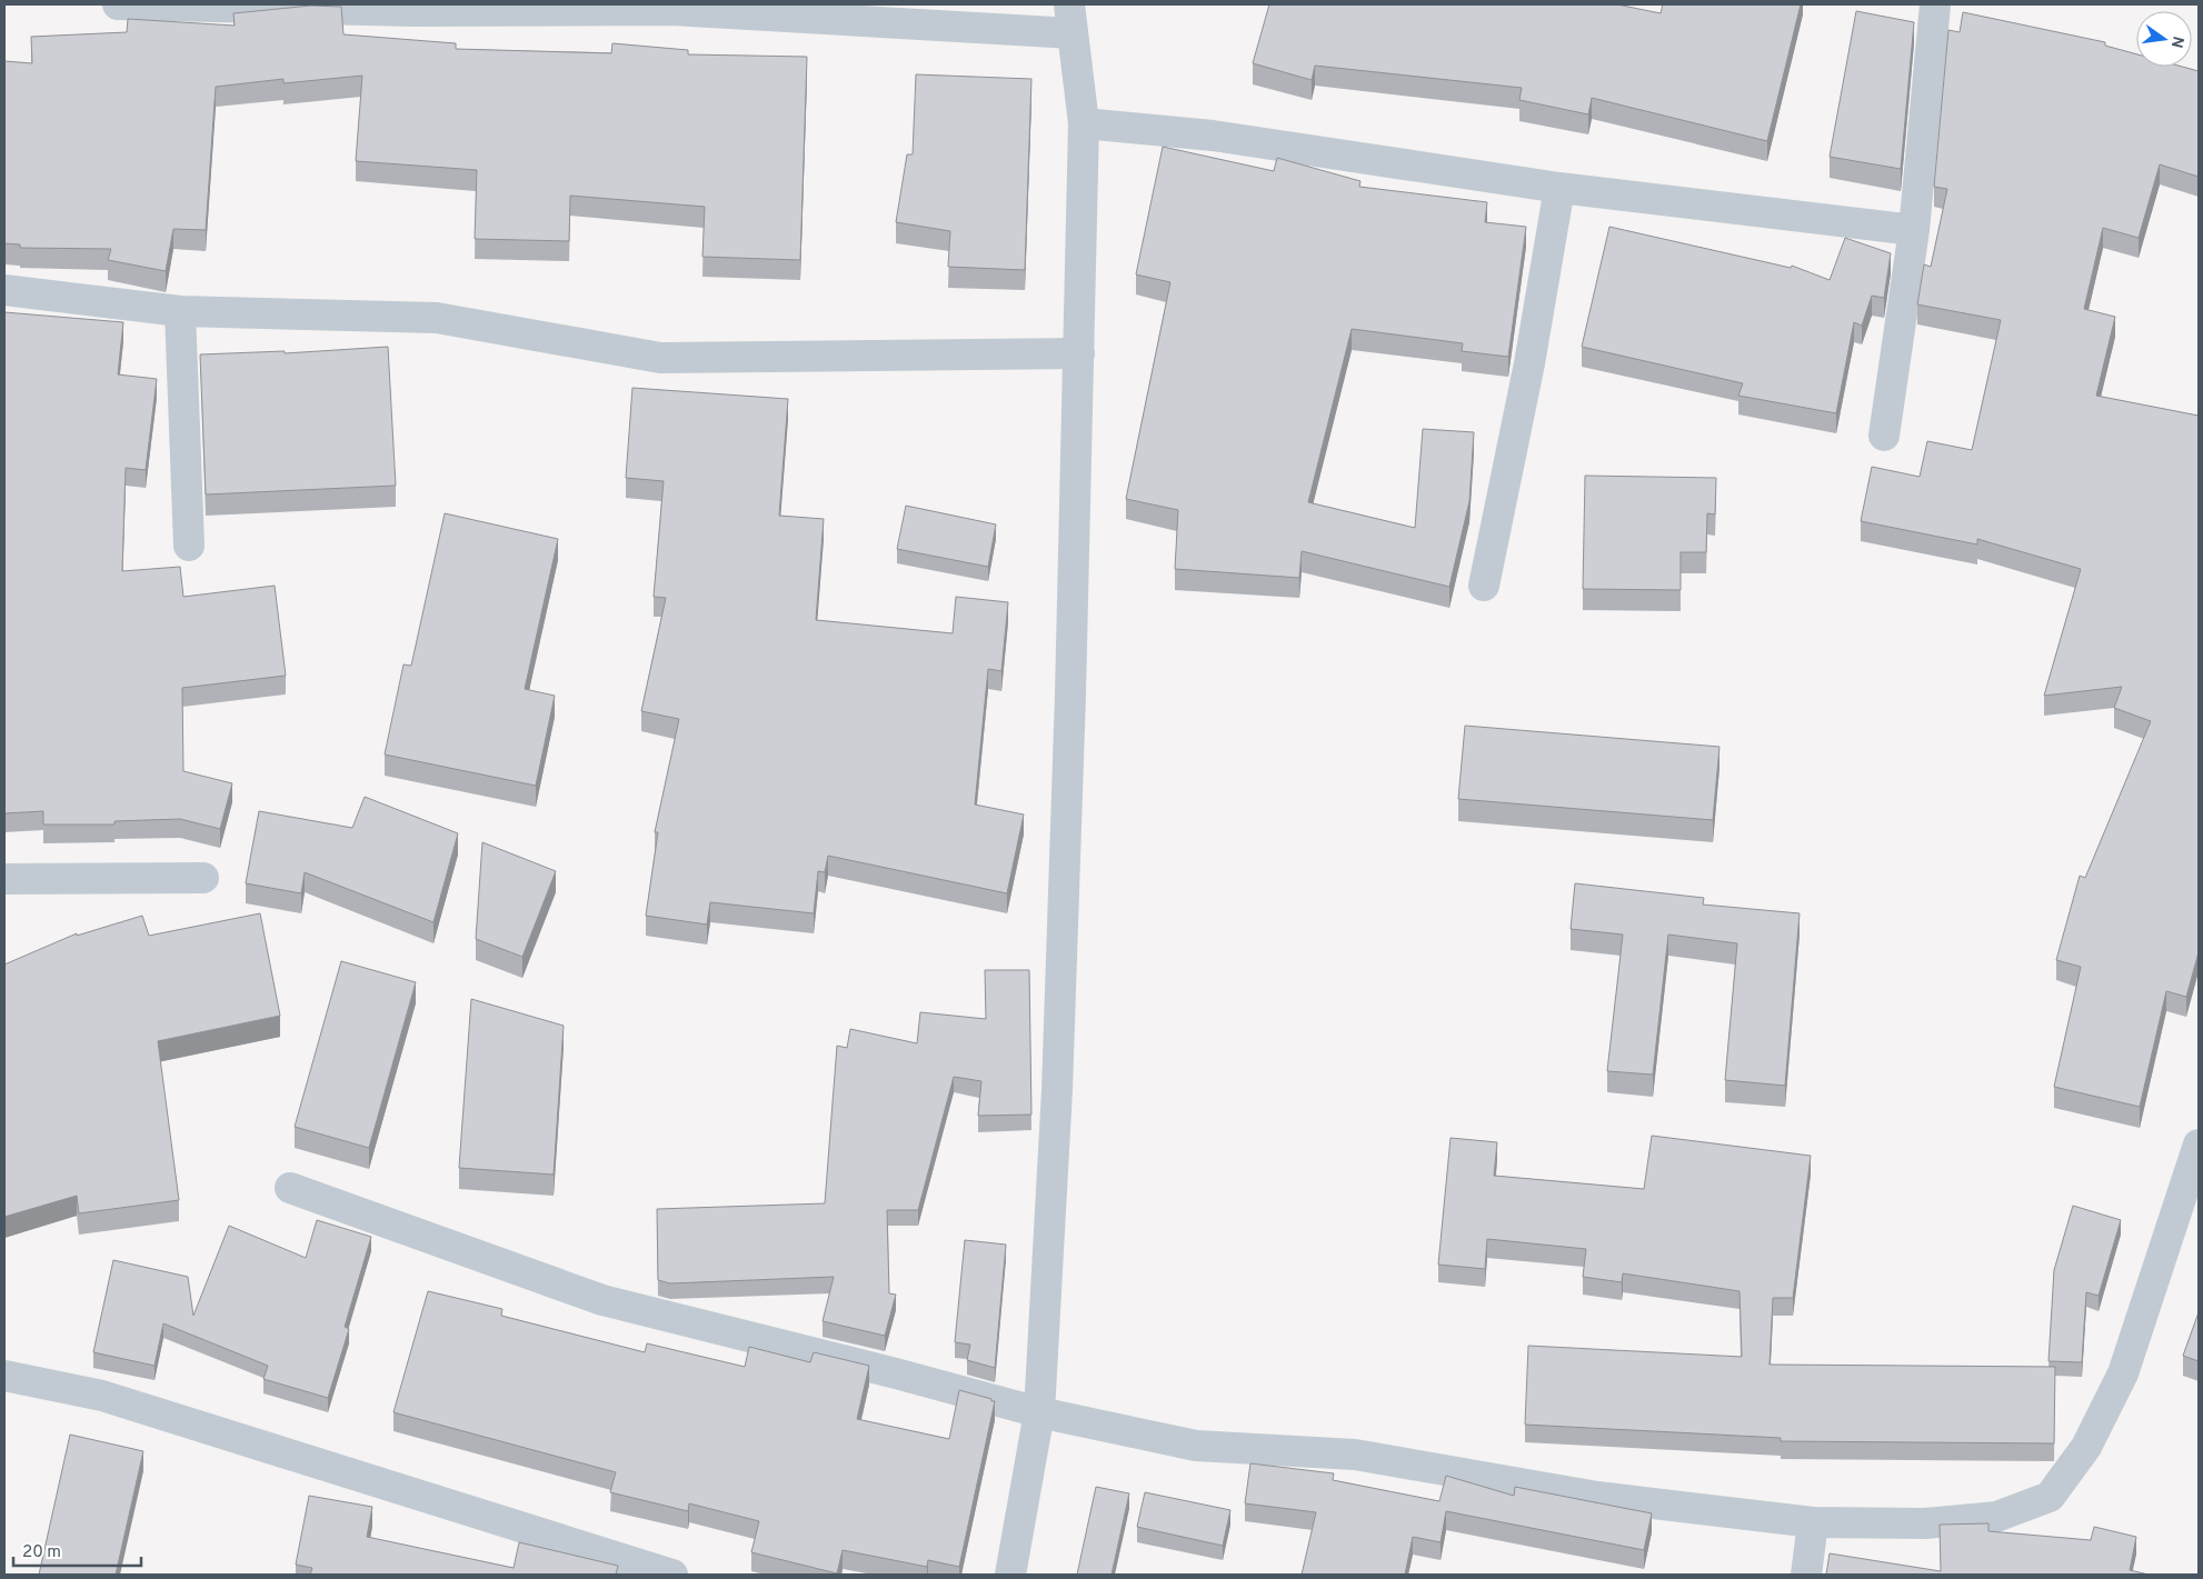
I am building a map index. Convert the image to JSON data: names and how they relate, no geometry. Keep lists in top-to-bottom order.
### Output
{
  "scale_bar": "20 m",
  "north": "right"
}
